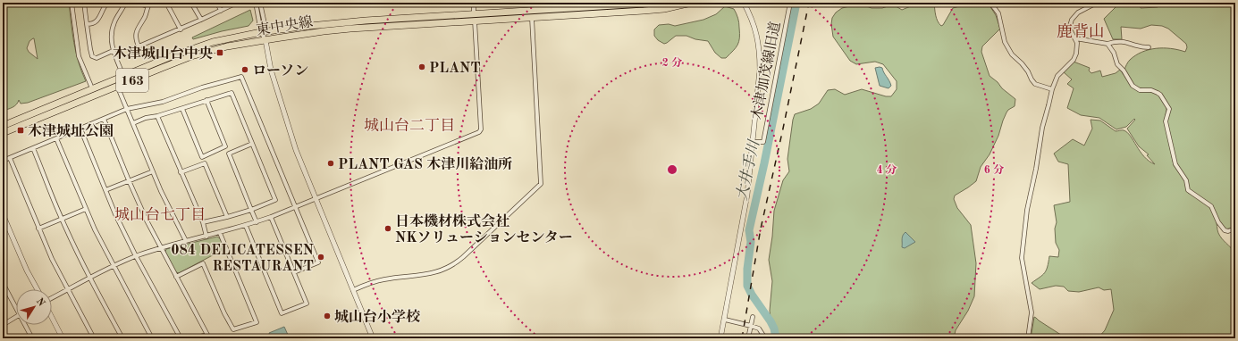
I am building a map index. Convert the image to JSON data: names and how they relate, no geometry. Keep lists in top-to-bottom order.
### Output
{
  "streets": {
    "highway": ["東中央線", "163"],
    "street": ["木津加茂線旧道"]
  },
  "districts": ["鹿背山", "城山台二丁目", "城山台七丁目"],
  "water": ["大井手川"],
  "places": {
    "transit": ["木津城山台中央", "木津城址公園"],
    "other": [
      "PLANT",
      "ローソン",
      "PLANT GAS 木津川給油所",
      "日本機材株式会社 NKソリューションセンター",
      "084 DELICATESSEN RESTAURANT",
      "城山台小学校"
    ]
  },
  "north": "top right",
  "rings": ["2 分", "4 分", "6 分"]
}
